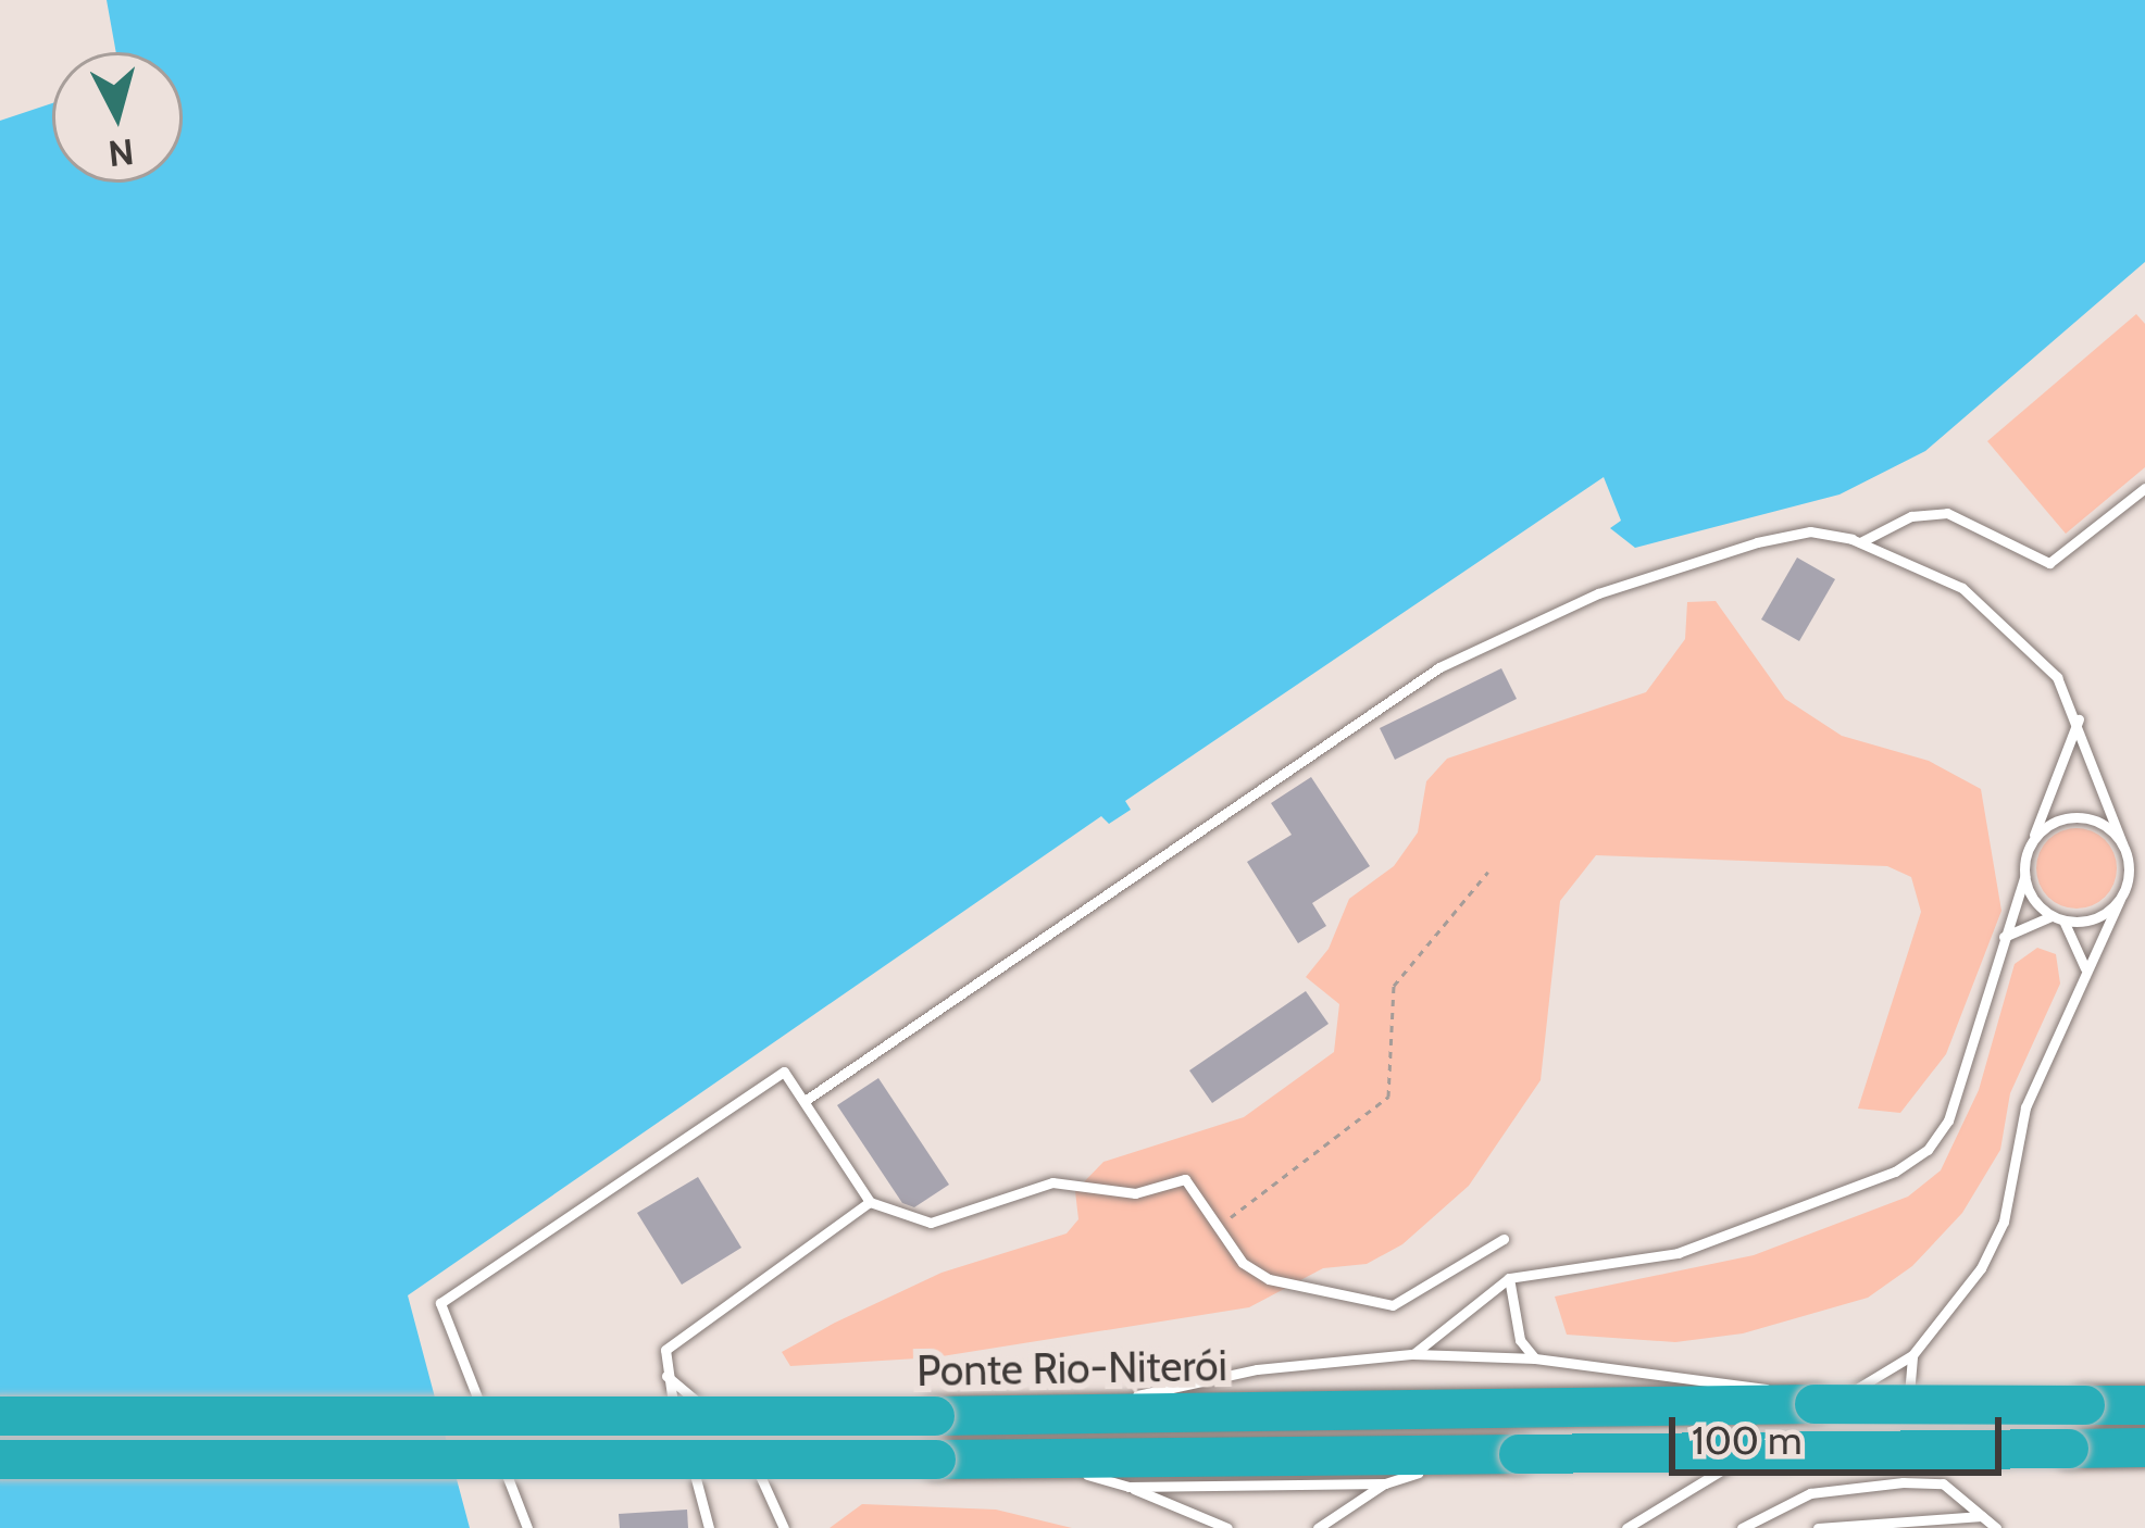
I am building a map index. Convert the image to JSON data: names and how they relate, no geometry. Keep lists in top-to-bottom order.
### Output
{
  "streets": {
    "highway": ["Ponte Rio-Niterói"]
  },
  "scale_bar": "100 m",
  "north": "bottom"
}
